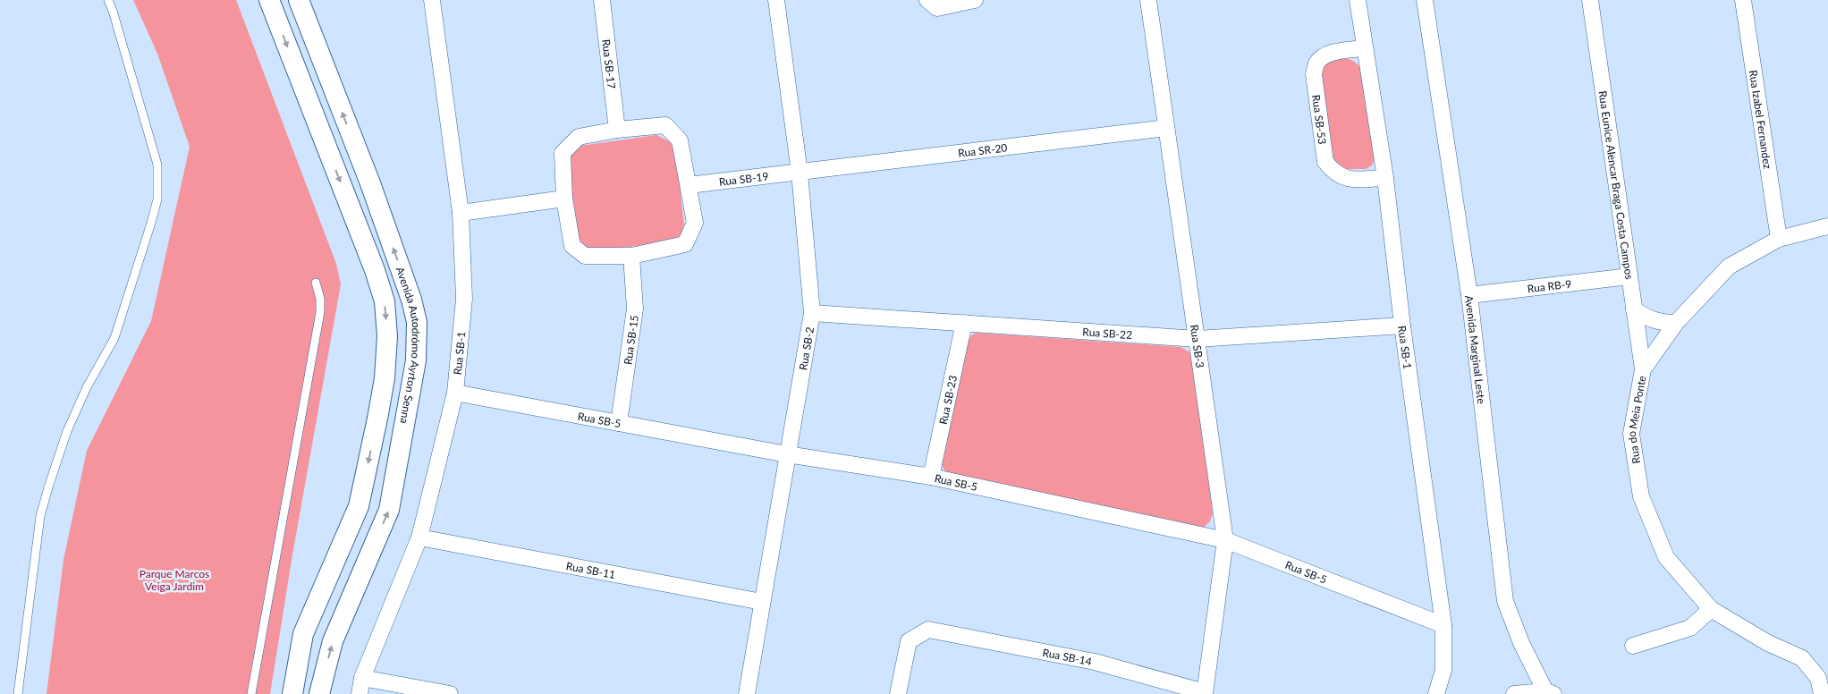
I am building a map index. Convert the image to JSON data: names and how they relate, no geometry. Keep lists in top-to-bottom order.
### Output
{
  "streets": {
    "street": [
      "Rua SB-17",
      "Rua Izabel Fernandez",
      "Rua SB-53",
      "Rua SR-20",
      "Rua SB-19",
      "Rua Eunice Alencar Braga Costa Campos",
      "Rua RB-9",
      "Rua SB-22",
      "Rua SB-15",
      "Avenida Autodrómo Ayrton Senna",
      "Rua SB-3",
      "Rua SB-1",
      "Rua SB-2",
      "Avenida Marginal Leste",
      "Rua SB-23",
      "Rua SB-5",
      "Rua do Meia Ponte",
      "Rua SB-11",
      "Rua SB-14"
    ]
  },
  "crossings": [
    ["Rua SB-17", "Rua SB-19"],
    ["Rua SB-17", "Rua SB-15"],
    ["Rua Izabel Fernandez", "Rua do Meia Ponte"],
    ["Rua SB-53", "Rua SB-1"],
    ["Rua SR-20", "Rua SB-19"],
    ["Rua SR-20", "Rua SB-3"],
    ["Rua SR-20", "Rua SB-2"],
    ["Rua SB-19", "Rua SB-15"],
    ["Rua SB-19", "Rua SB-2"],
    ["Rua Eunice Alencar Braga Costa Campos", "Rua RB-9"],
    ["Rua Eunice Alencar Braga Costa Campos", "Rua do Meia Ponte"],
    ["Rua RB-9", "Avenida Marginal Leste"],
    ["Rua SB-22", "Rua SB-3"],
    ["Rua SB-22", "Rua SB-1"],
    ["Rua SB-22", "Rua SB-2"],
    ["Rua SB-22", "Rua SB-23"],
    ["Rua SB-15", "Rua SB-5"],
    ["Rua SB-3", "Rua SB-5"],
    ["Rua SB-3", "Rua SB-14"],
    ["Rua SB-1", "Rua SB-5"],
    ["Rua SB-1", "Rua SB-11"],
    ["Rua SB-2", "Rua SB-5"],
    ["Rua SB-2", "Rua SB-11"],
    ["Rua SB-23", "Rua SB-5"]
  ],
  "parks": ["Parque Marcos Veiga Jardim"]
}
